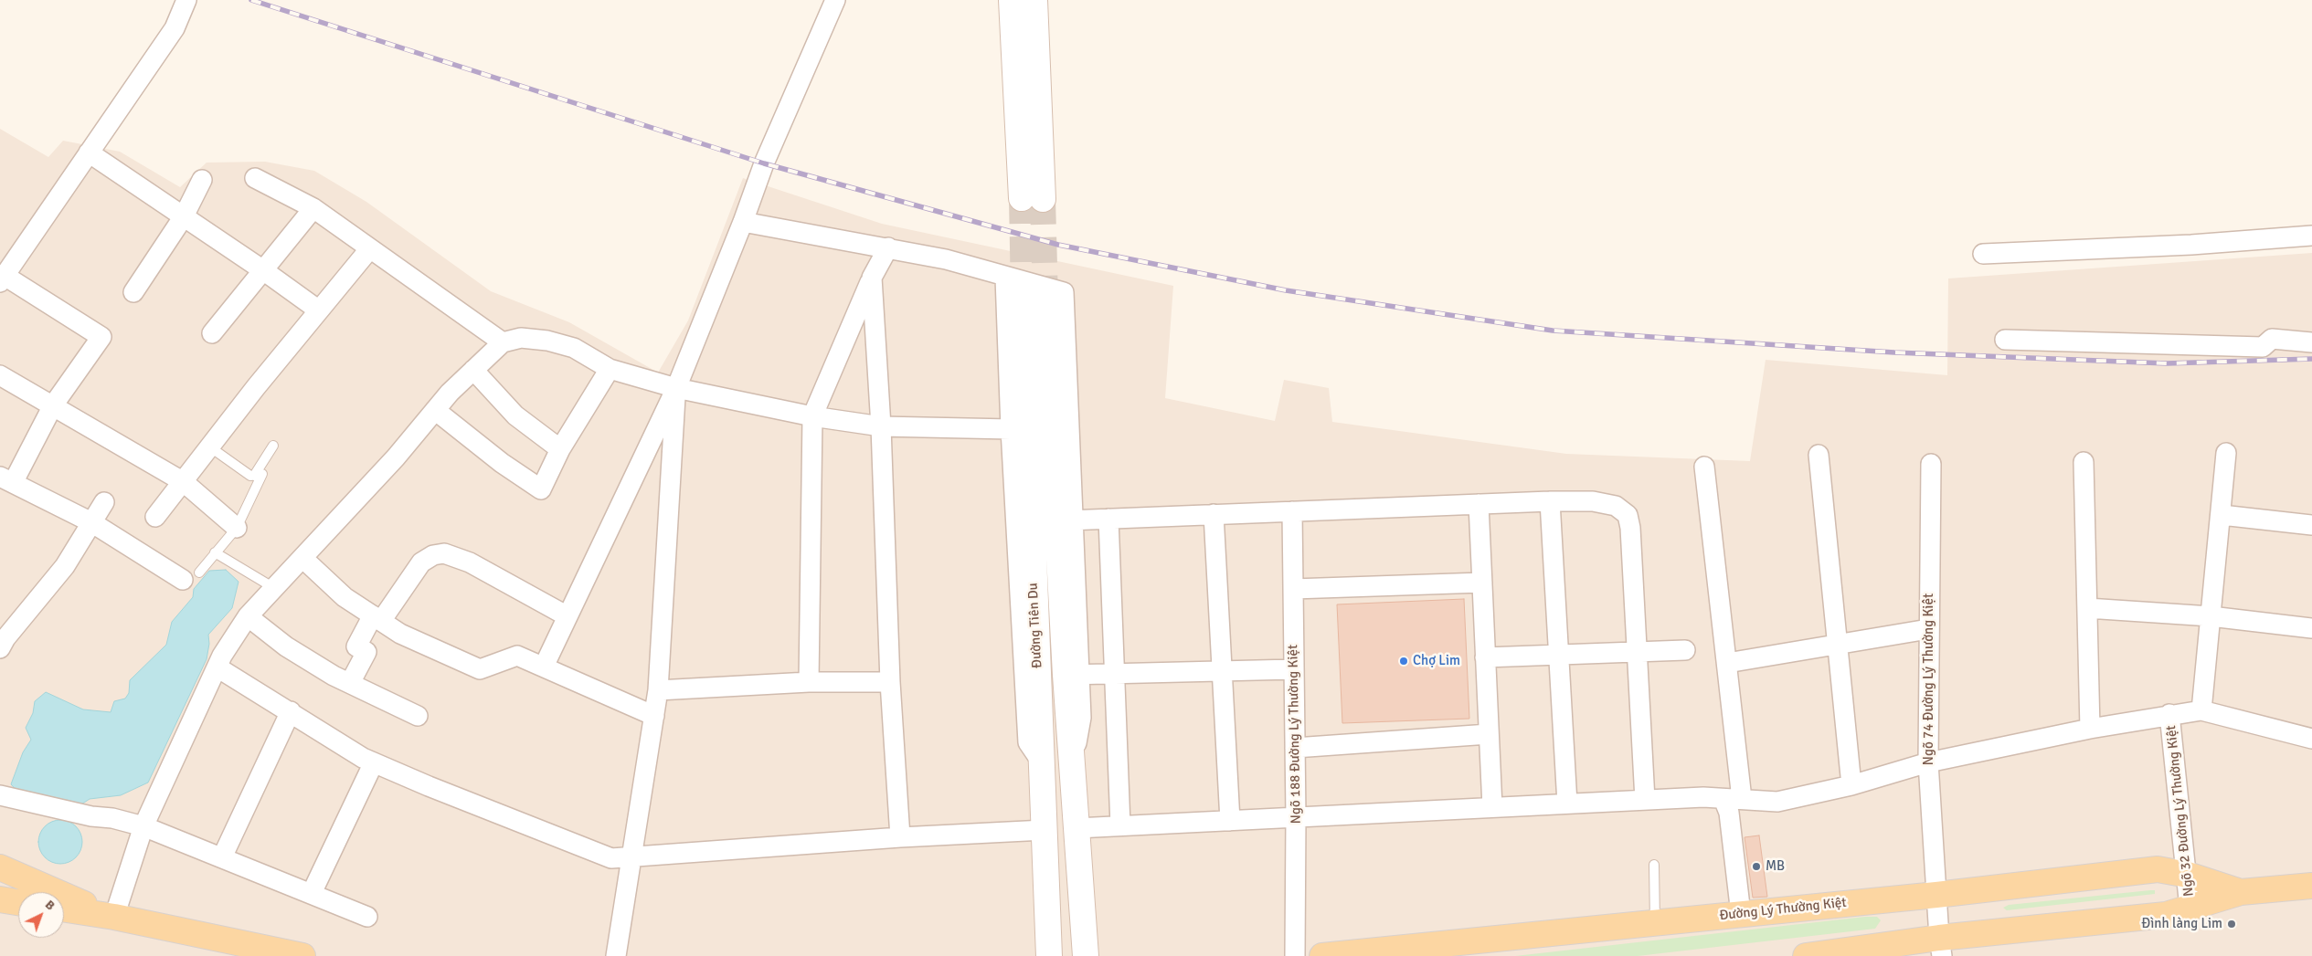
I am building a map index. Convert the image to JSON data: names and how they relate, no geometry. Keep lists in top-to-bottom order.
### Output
{
  "streets": {
    "main road": ["Đường Tiên Du", "Đường Lý Thường Kiệt"],
    "street": ["Ngõ 74 Đường Lý Thường Kiệt", "Ngõ 188 Đường Lý Thường Kiệt", "Ngõ 32 Đường Lý Thường Kiệt"]
  },
  "crossings": [
    ["Ngõ 74 Đường Lý Thường Kiệt", "Đường Lý Thường Kiệt"],
    ["Ngõ 32 Đường Lý Thường Kiệt", "Đường Lý Thường Kiệt"]
  ],
  "places": ["Chợ Lim", "MB", "Đình làng Lim"],
  "north": "top right"
}
